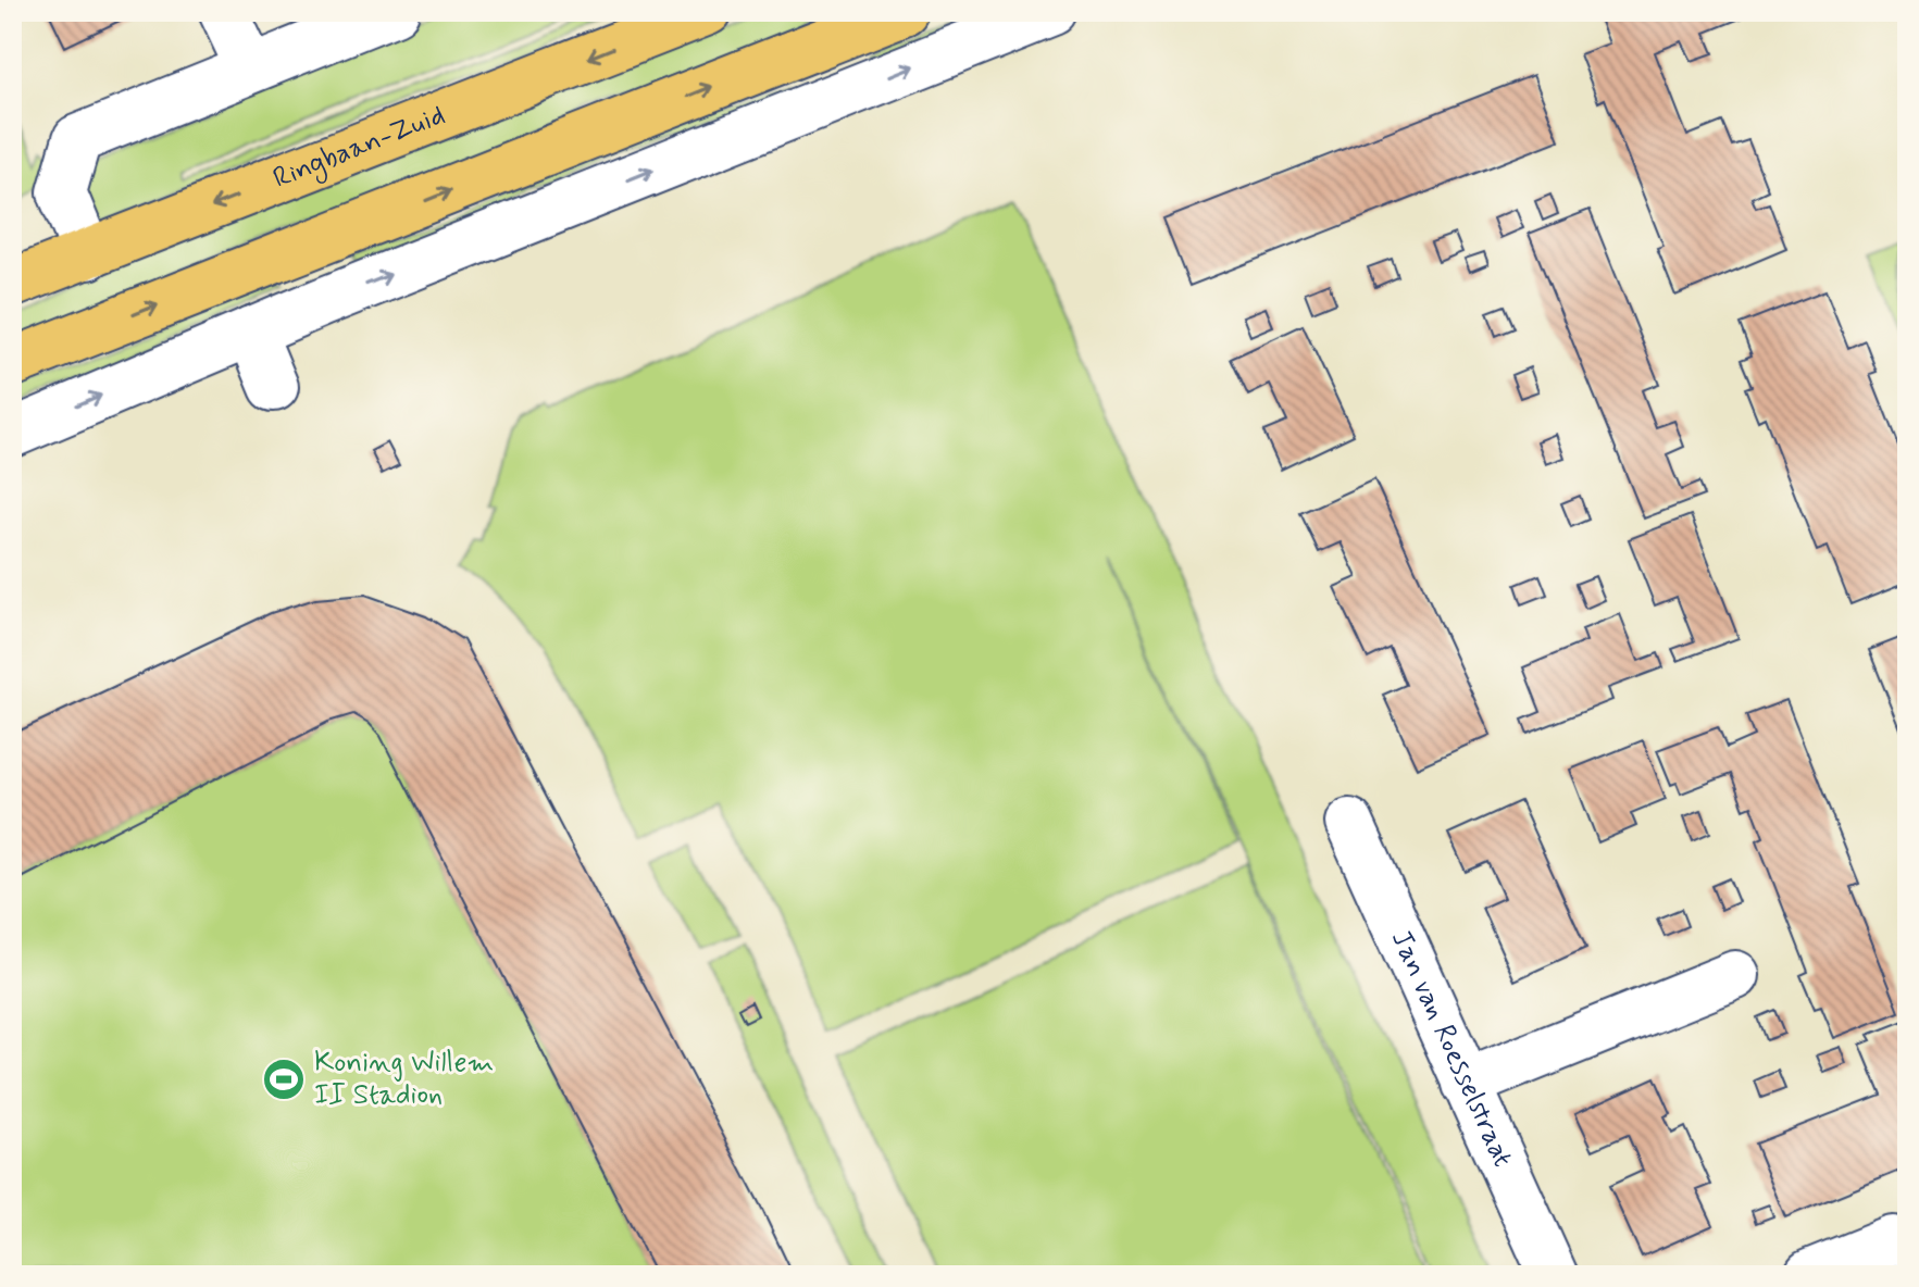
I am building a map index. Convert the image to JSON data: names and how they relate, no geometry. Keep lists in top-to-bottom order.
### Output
{
  "streets": {
    "main road": ["Ringbaan-Zuid"],
    "street": ["Jan van Roesselstraat"]
  },
  "places": {
    "sports": ["Koning Willem II Stadion"]
  }
}
